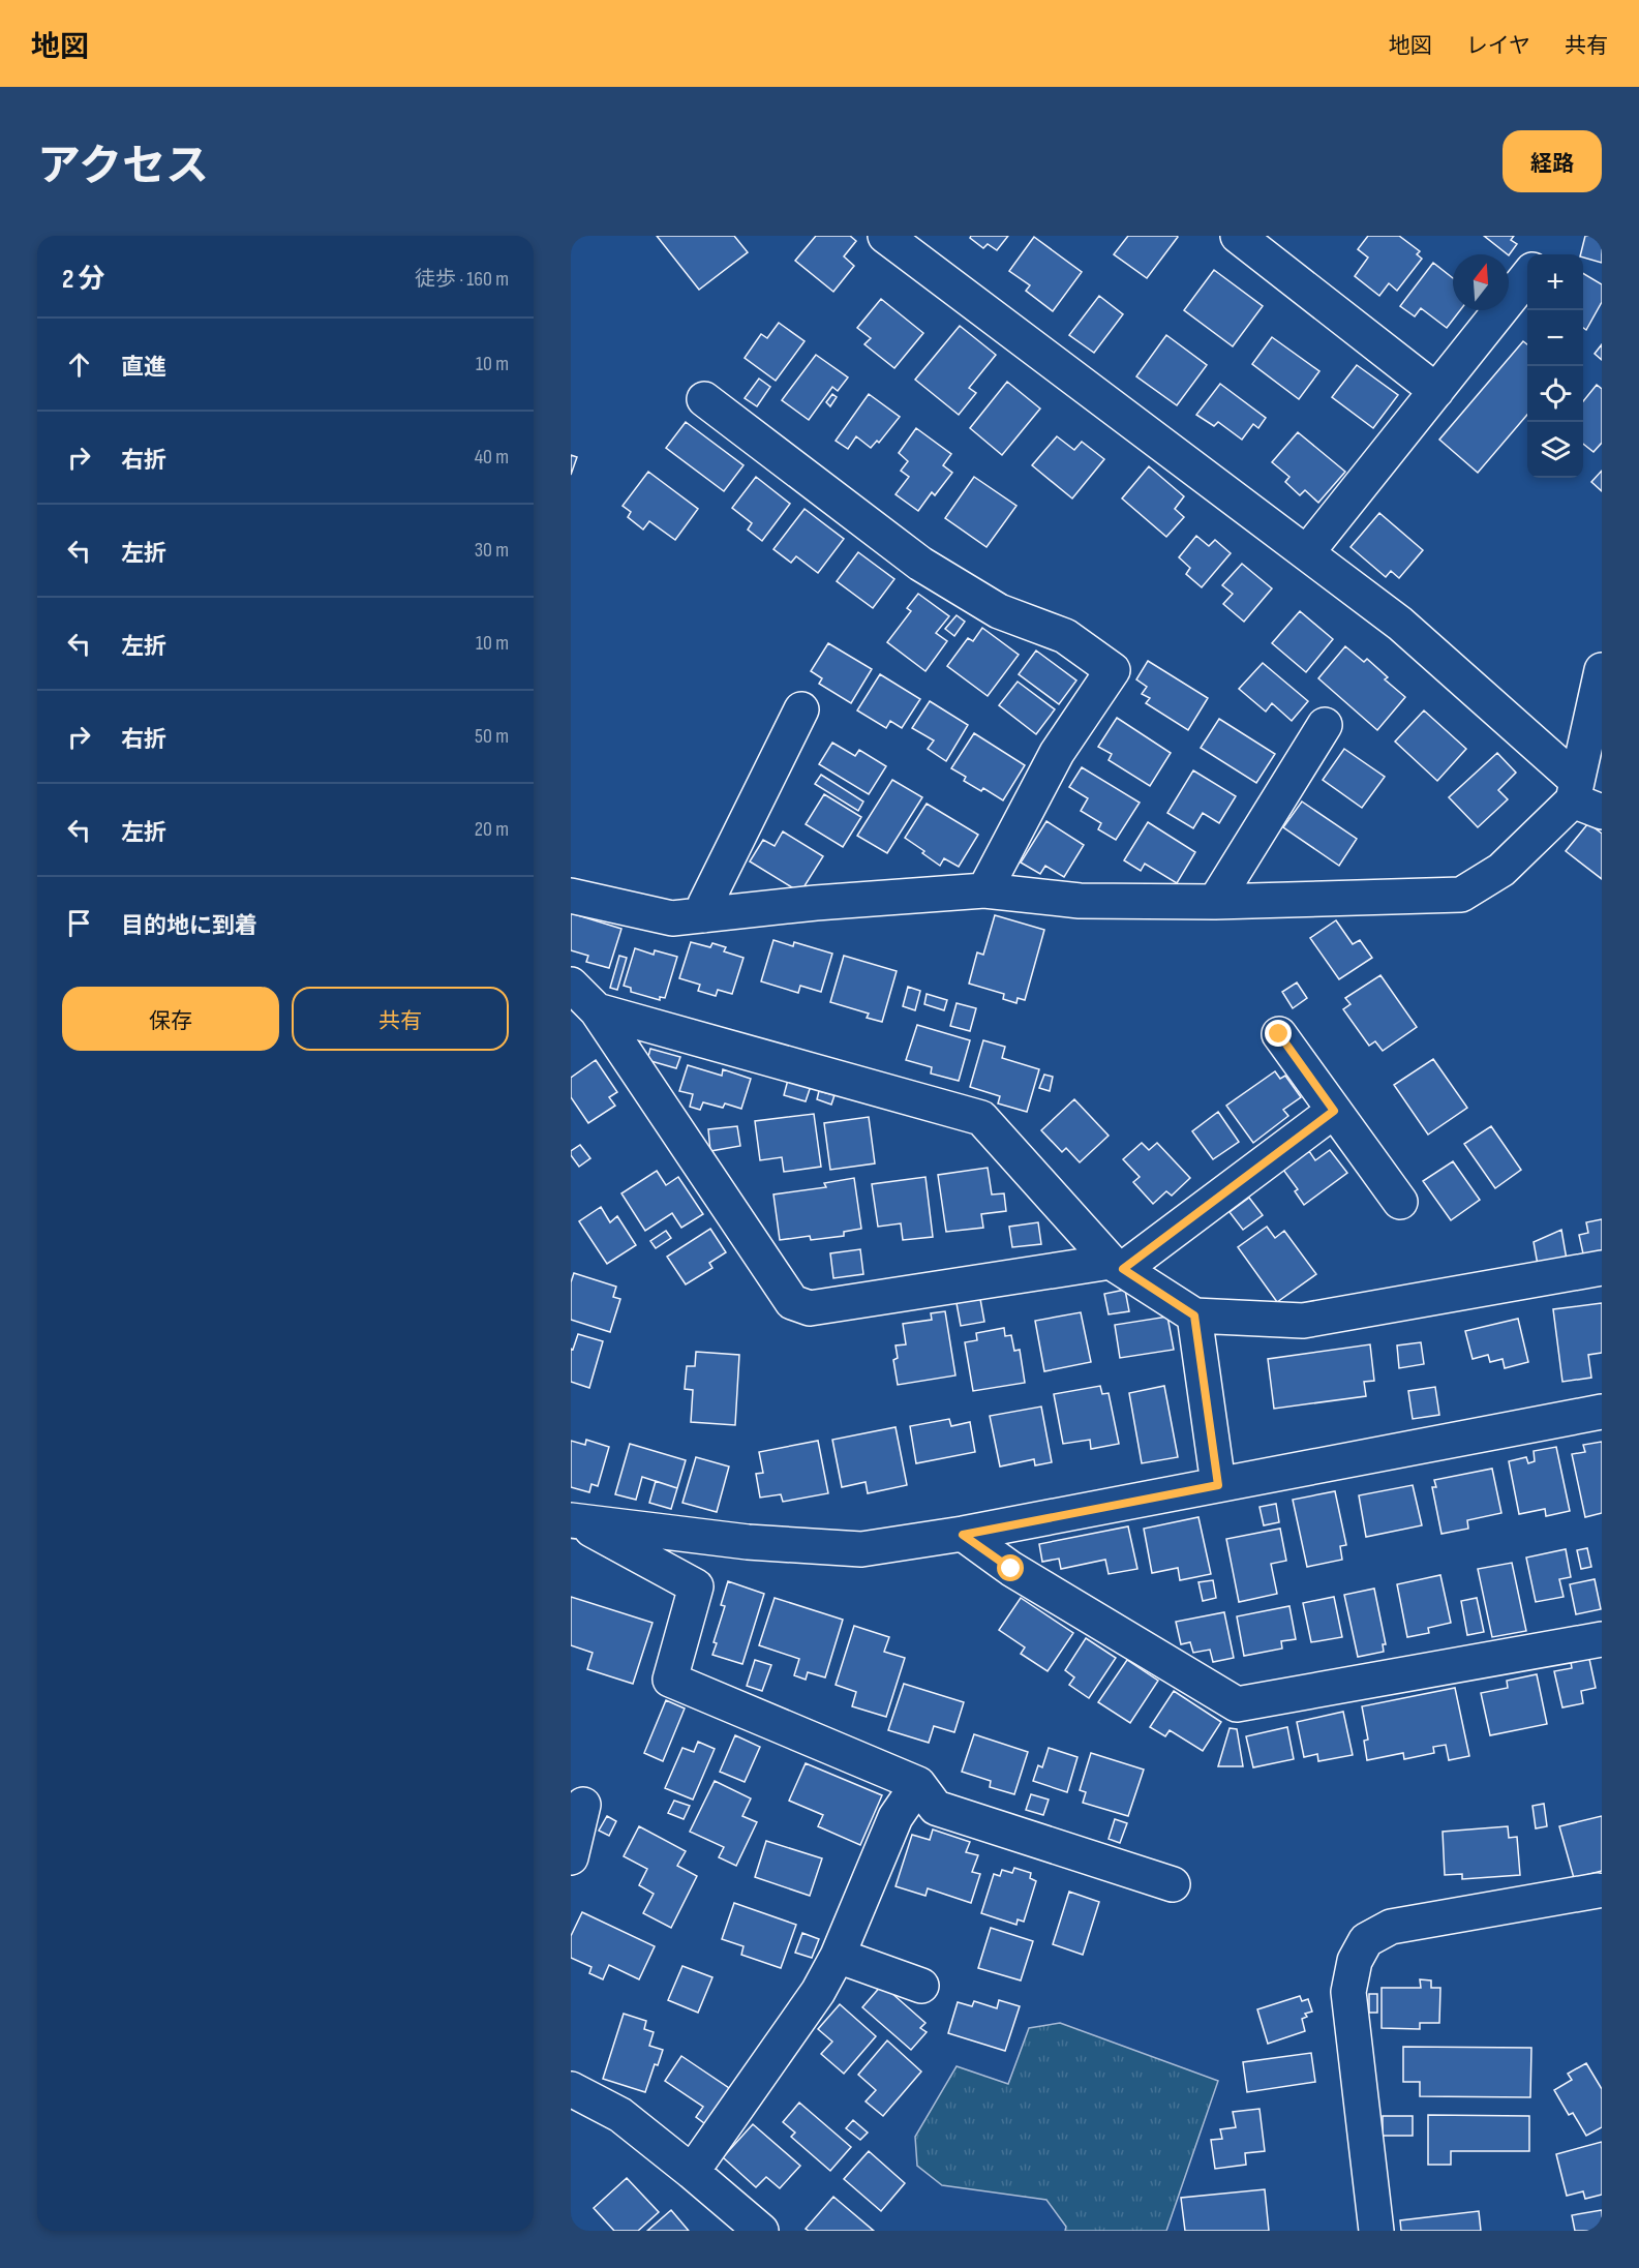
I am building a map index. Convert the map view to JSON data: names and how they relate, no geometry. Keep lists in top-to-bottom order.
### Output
{
  "north": "top",
  "page": {
    "header": "地図",
    "nav": ["地図", "レイヤ", "共有"],
    "title": "アクセス",
    "buttons": [
      "経路",
      ["保存", "共有"]
    ],
    "heading": ["2 分", "徒歩 · 160 m"],
    "map_buttons": ["+", "−"],
    "list": [
      ["直進", "10 m"],
      ["右折", "40 m"],
      ["左折", "30 m"],
      ["左折", "10 m"],
      ["右折", "50 m"],
      ["左折", "20 m"],
      "目的地に到着"
    ]
  }
}
